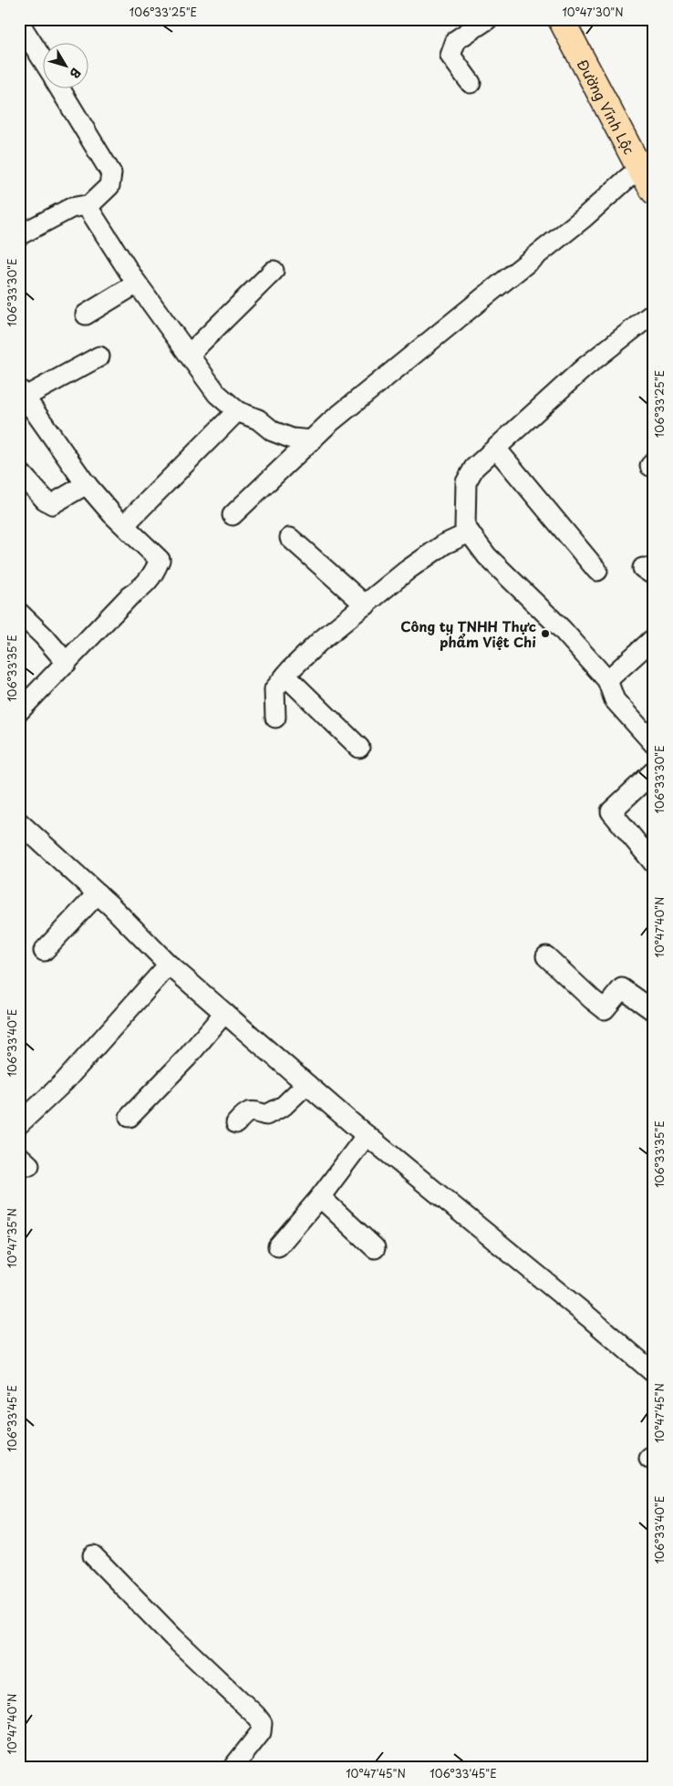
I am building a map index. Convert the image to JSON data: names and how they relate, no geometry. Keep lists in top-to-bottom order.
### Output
{
  "streets": {
    "main road": ["Đường Vĩnh Lộc"]
  },
  "places": ["Công ty TNHH Thực phẩm Việt Chi"],
  "north": "bottom right",
  "coordinates": [
    "106°33'25\"E",
    "10°47'30\"N",
    "106°33'30\"E",
    "106°33'35\"E",
    "10°47'40\"N",
    "106°33'40\"E",
    "10°47'35\"N",
    "10°47'45\"N",
    "106°33'45\"E"
  ]
}
